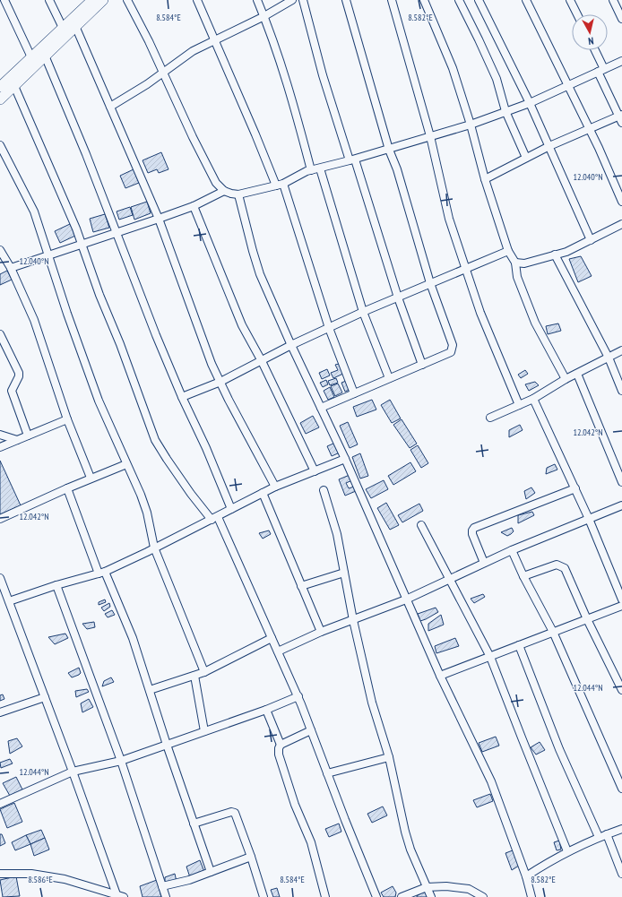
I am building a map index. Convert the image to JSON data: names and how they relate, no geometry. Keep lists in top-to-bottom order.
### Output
{
  "north": "bottom",
  "coordinates": [
    "8.584°E",
    "8.582°E",
    "12.040°N",
    "12.042°N",
    "12.044°N",
    "8.586°E"
  ]
}
